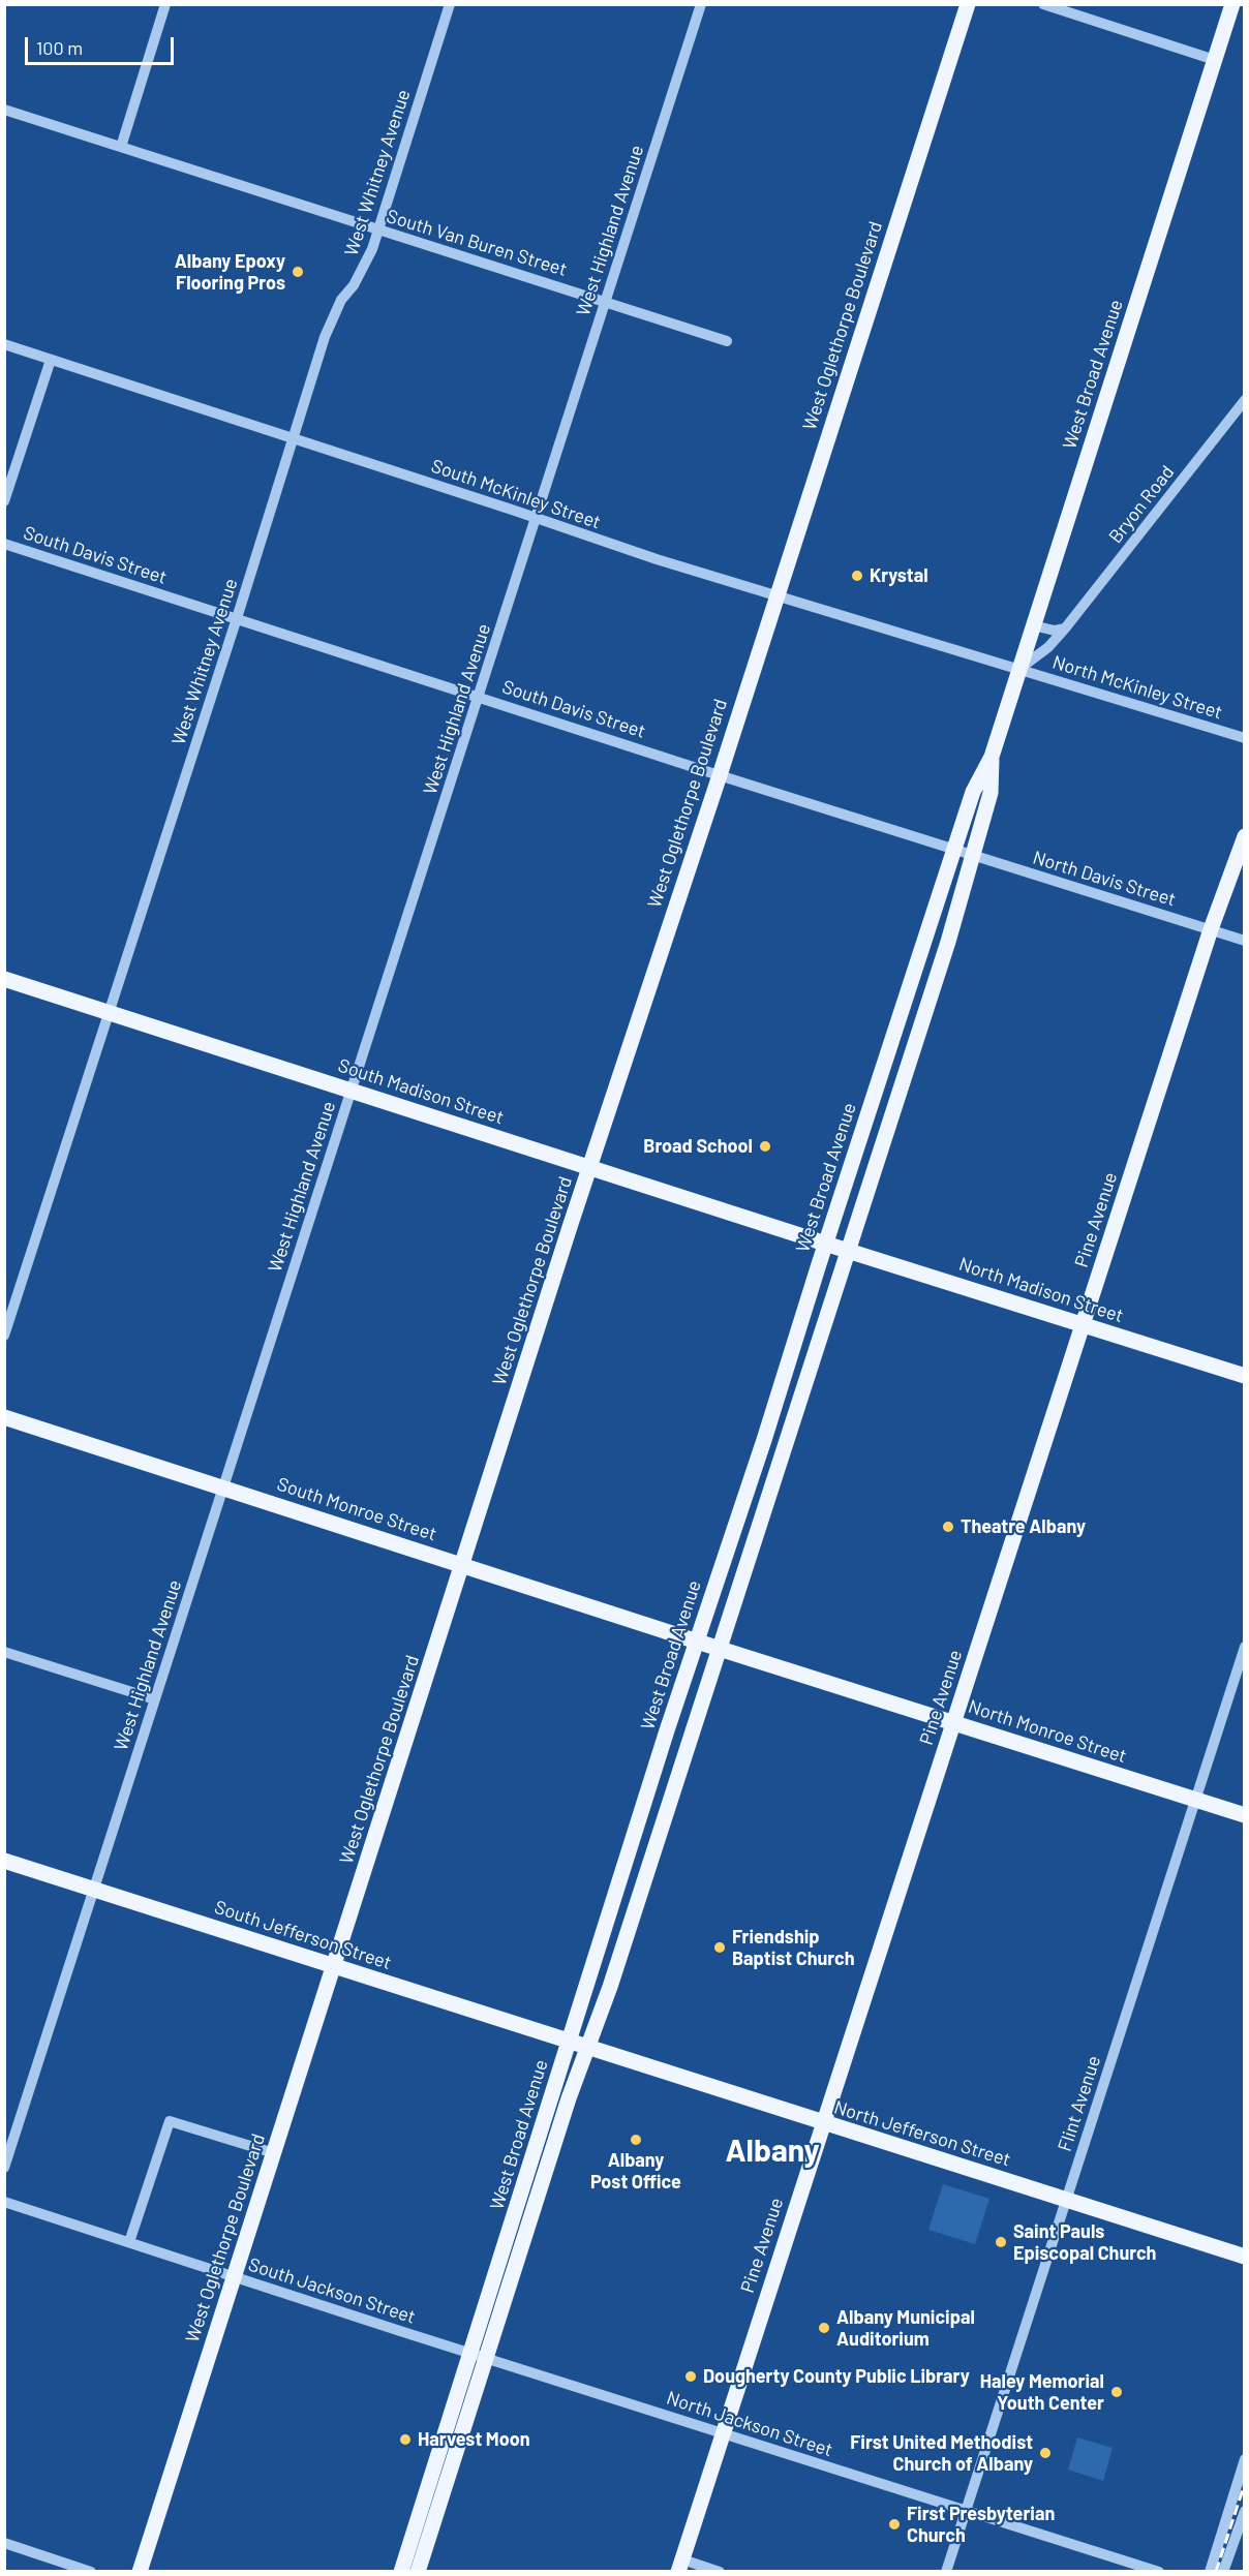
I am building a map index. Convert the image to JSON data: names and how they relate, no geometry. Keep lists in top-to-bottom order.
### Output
{
  "streets": {
    "main road": [
      "West Oglethorpe Boulevard",
      "West Broad Avenue",
      "South Madison Street",
      "Pine Avenue",
      "North Madison Street",
      "South Monroe Street",
      "North Monroe Street",
      "South Jefferson Street",
      "North Jefferson Street"
    ],
    "street": [
      "West Whitney Avenue",
      "West Highland Avenue",
      "South Van Buren Street",
      "South McKinley Street",
      "Bryon Road",
      "South Davis Street",
      "North McKinley Street",
      "North Davis Street",
      "Flint Avenue",
      "South Jackson Street",
      "North Jackson Street"
    ]
  },
  "crossings": [
    ["West Whitney Avenue", "South Van Buren Street"],
    ["West Whitney Avenue", "South McKinley Street"],
    ["West Whitney Avenue", "South Davis Street"],
    ["West Whitney Avenue", "South Madison Street"],
    ["West Highland Avenue", "South Van Buren Street"],
    ["West Highland Avenue", "South McKinley Street"],
    ["West Highland Avenue", "South Davis Street"],
    ["West Highland Avenue", "South Madison Street"],
    ["West Highland Avenue", "South Monroe Street"],
    ["West Highland Avenue", "South Jefferson Street"],
    ["West Oglethorpe Boulevard", "South McKinley Street"],
    ["West Oglethorpe Boulevard", "South Davis Street"],
    ["West Oglethorpe Boulevard", "South Madison Street"],
    ["West Oglethorpe Boulevard", "South Monroe Street"],
    ["West Oglethorpe Boulevard", "South Jefferson Street"],
    ["West Oglethorpe Boulevard", "South Jackson Street"],
    ["West Broad Avenue", "South McKinley Street"],
    ["West Broad Avenue", "Bryon Road"],
    ["West Broad Avenue", "South Davis Street"],
    ["West Broad Avenue", "North McKinley Street"],
    ["West Broad Avenue", "North Davis Street"],
    ["West Broad Avenue", "South Madison Street"],
    ["West Broad Avenue", "North Madison Street"],
    ["West Broad Avenue", "South Monroe Street"],
    ["West Broad Avenue", "North Monroe Street"],
    ["West Broad Avenue", "South Jefferson Street"],
    ["West Broad Avenue", "North Jefferson Street"],
    ["West Broad Avenue", "South Jackson Street"],
    ["West Broad Avenue", "North Jackson Street"],
    ["South McKinley Street", "Bryon Road"],
    ["South McKinley Street", "North McKinley Street"],
    ["Bryon Road", "North McKinley Street"],
    ["South Davis Street", "North Davis Street"],
    ["North Davis Street", "Pine Avenue"],
    ["South Madison Street", "North Madison Street"],
    ["Pine Avenue", "North Madison Street"],
    ["Pine Avenue", "North Monroe Street"],
    ["Pine Avenue", "North Jefferson Street"],
    ["Pine Avenue", "North Jackson Street"],
    ["South Monroe Street", "North Monroe Street"],
    ["North Monroe Street", "Flint Avenue"],
    ["South Jefferson Street", "North Jefferson Street"],
    ["Flint Avenue", "North Jefferson Street"],
    ["Flint Avenue", "North Jackson Street"],
    ["South Jackson Street", "North Jackson Street"]
  ],
  "districts": ["Albany"],
  "places": [
    "Albany Epoxy Flooring Pros",
    "Krystal",
    "Broad School",
    "Theatre Albany",
    "Friendship Baptist Church",
    "Albany Post Office",
    "Saint Pauls Episcopal Church",
    "Albany Municipal Auditorium",
    "Dougherty County Public Library",
    "Haley Memorial Youth Center",
    "Harvest Moon",
    "First United Methodist Church of Albany",
    "First Presbyterian Church"
  ],
  "scale_bar": "100 m"
}
